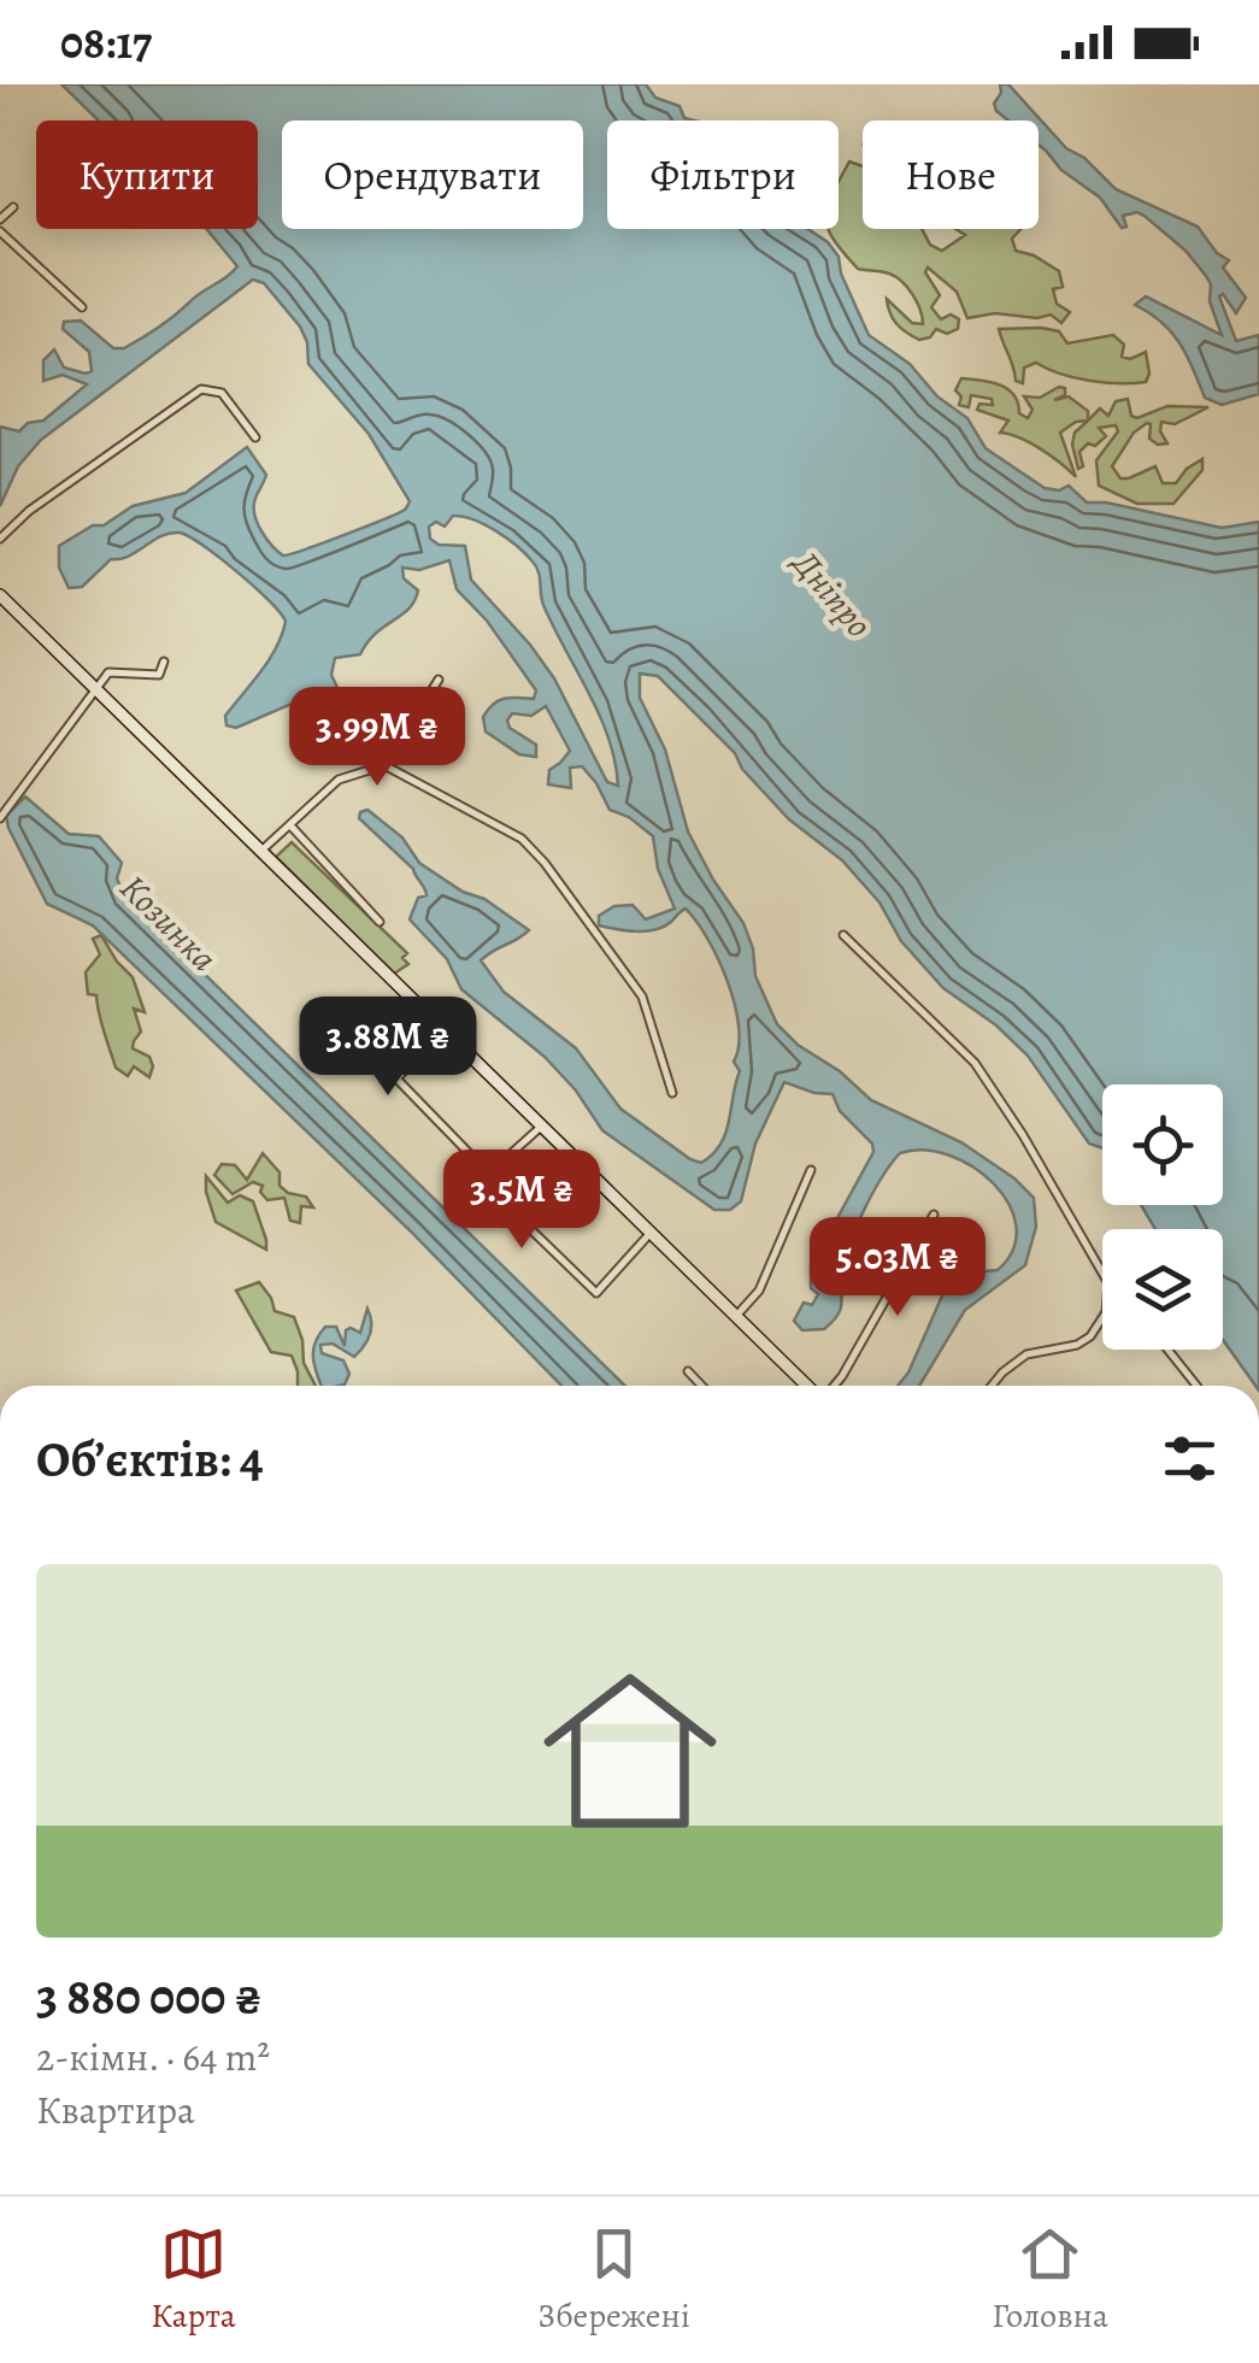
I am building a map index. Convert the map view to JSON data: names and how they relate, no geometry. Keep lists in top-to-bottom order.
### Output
{
  "water": ["Дніпро", "Козинка"],
  "page": {
    "status": "08:17",
    "chip": [
      "Купити",
      "Орендувати",
      "Фільтри",
      "Нове"
    ],
    "price": [
      "3.99M ₴",
      "3.88M ₴",
      "3.5M ₴",
      "5.03M ₴"
    ],
    "heading": "Об’єктів: 4",
    "list": [
      {
        "name": "3 880 000 ₴",
        "note": "2-кімн. · 64 m² · Квартира"
      }
    ],
    "tabs": ["Карта", "Збережені", "Головна"]
  }
}
